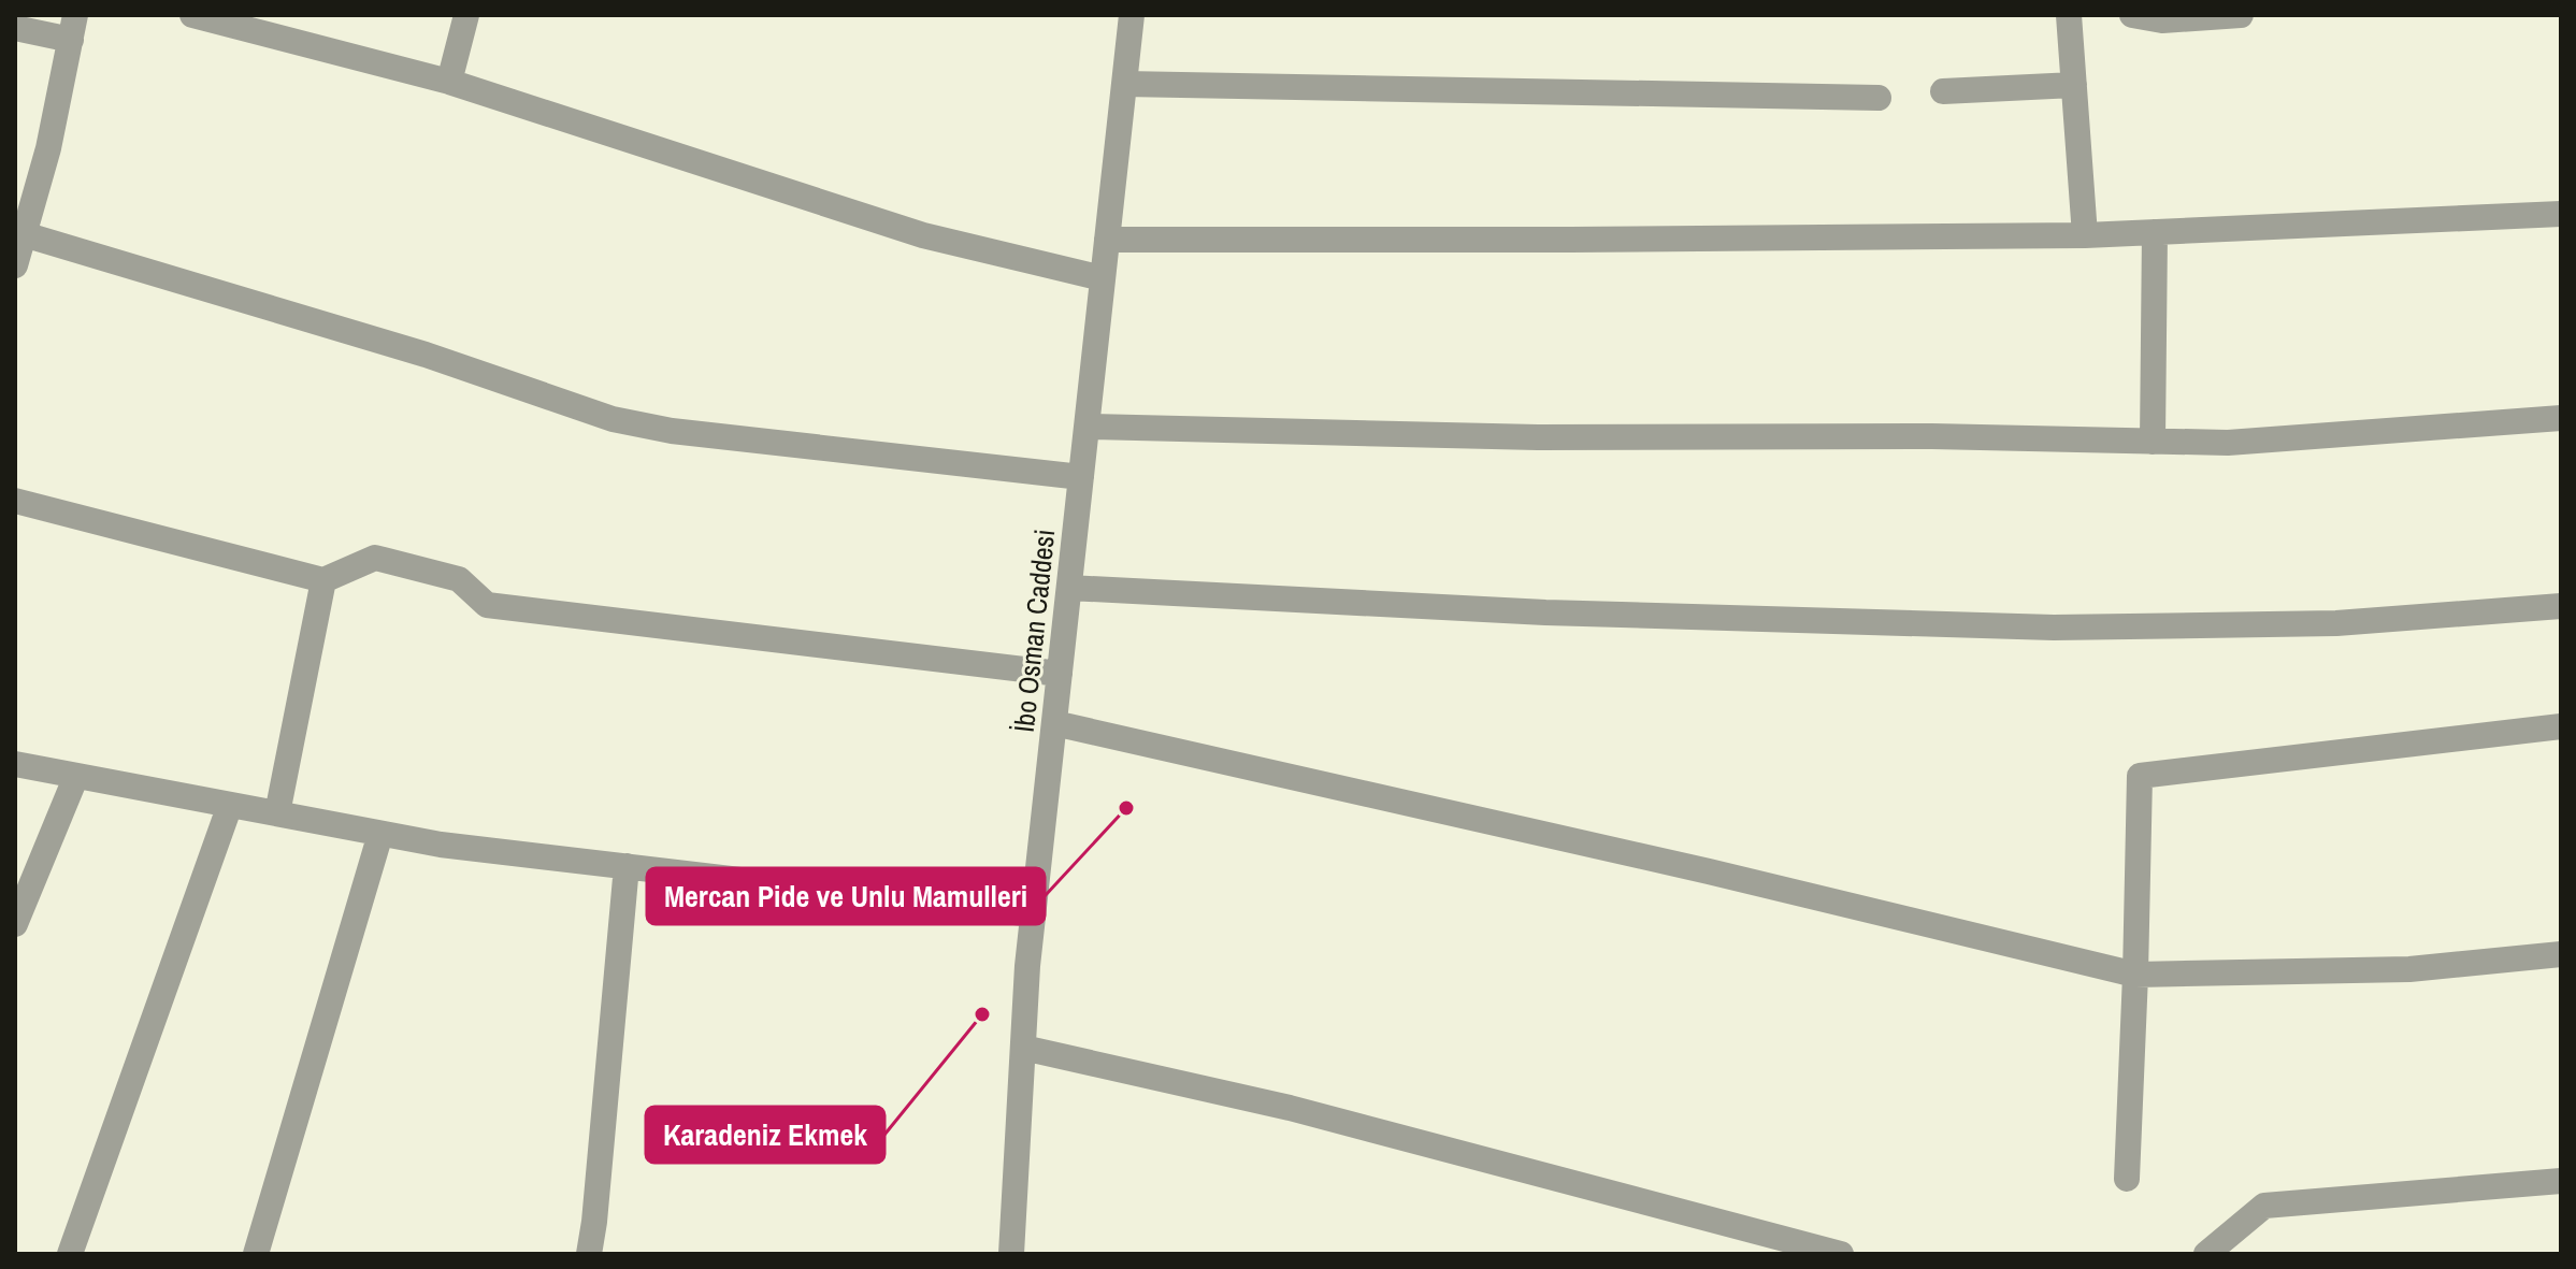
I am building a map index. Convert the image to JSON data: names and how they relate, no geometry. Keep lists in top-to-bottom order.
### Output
{
  "streets": {
    "street": ["İbo Osman Caddesi"]
  },
  "places": ["Mercan Pide ve Unlu Mamulleri", "Karadeniz Ekmek"]
}
